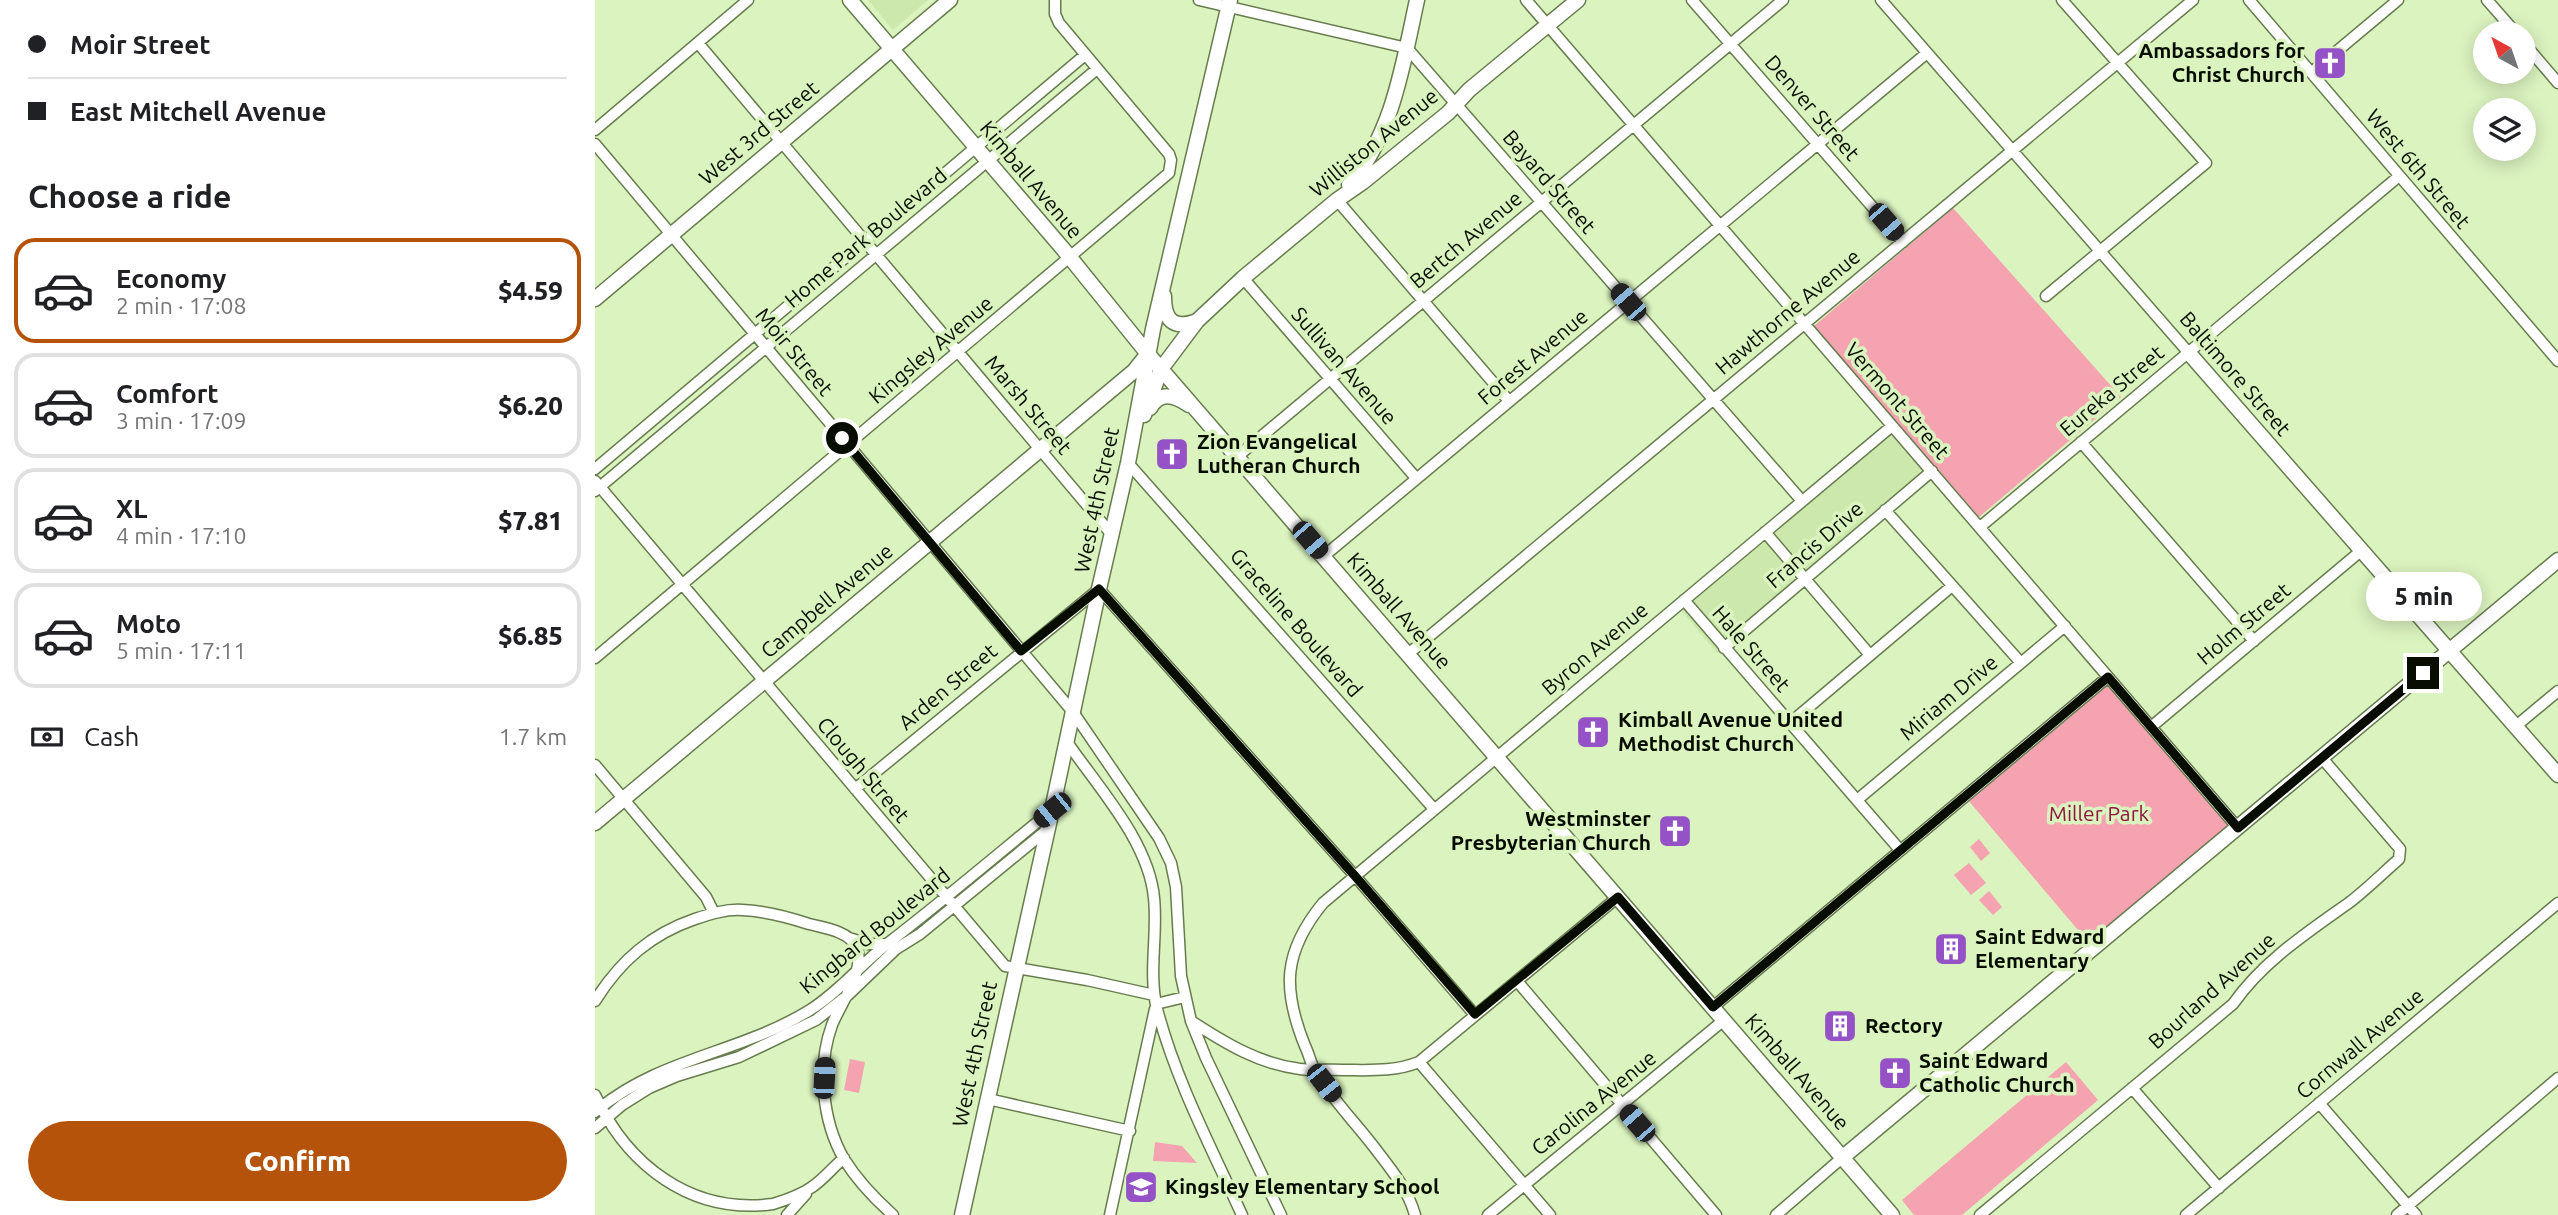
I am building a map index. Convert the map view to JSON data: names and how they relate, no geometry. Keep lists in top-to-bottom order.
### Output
{
  "streets": {
    "main road": [
      "West 3rd Street",
      "Williston Avenue",
      "Kimball Avenue",
      "Baltimore Street",
      "West 4th Street",
      "Campbell Avenue"
    ],
    "street": [
      "Denver Street",
      "West 6th Street",
      "Bayard Street",
      "Home Park Boulevard",
      "Bertch Avenue",
      "Hawthorne Avenue",
      "Kingsley Avenue",
      "Moir Street",
      "Forest Avenue",
      "Sullivan Avenue",
      "Eureka Street",
      "Vermont Street",
      "Marsh Street",
      "Francis Drive",
      "Graceline Boulevard",
      "Holm Street",
      "Byron Avenue",
      "Hale Street",
      "Arden Street",
      "Miriam Drive",
      "Clough Street",
      "Kingbard Boulevard",
      "Bourland Avenue",
      "Cornwall Avenue",
      "Carolina Avenue"
    ]
  },
  "crossings": [
    ["Denver Street", "Bertch Avenue"],
    ["Denver Street", "Hawthorne Avenue"],
    ["Denver Street", "Forest Avenue"],
    ["West 3rd Street", "Kimball Avenue"],
    ["West 3rd Street", "Moir Street"],
    ["West 3rd Street", "Marsh Street"],
    ["Williston Avenue", "Kimball Avenue"],
    ["Williston Avenue", "Bayard Street"],
    ["Williston Avenue", "Sullivan Avenue"],
    ["Williston Avenue", "Vermont Street"],
    ["Williston Avenue", "West 4th Street"],
    ["Williston Avenue", "Graceline Boulevard"],
    ["West 6th Street", "Eureka Street"],
    ["Kimball Avenue", "Home Park Boulevard"],
    ["Kimball Avenue", "Bertch Avenue"],
    ["Kimball Avenue", "Hawthorne Avenue"],
    ["Kimball Avenue", "Kingsley Avenue"],
    ["Kimball Avenue", "Forest Avenue"],
    ["Kimball Avenue", "West 4th Street"],
    ["Kimball Avenue", "Campbell Avenue"],
    ["Kimball Avenue", "Byron Avenue"],
    ["Kimball Avenue", "Carolina Avenue"],
    ["Bayard Street", "Bertch Avenue"],
    ["Bayard Street", "Hawthorne Avenue"],
    ["Bayard Street", "Forest Avenue"],
    ["Bayard Street", "Byron Avenue"],
    ["Home Park Boulevard", "Kingsley Avenue"],
    ["Home Park Boulevard", "Moir Street"],
    ["Home Park Boulevard", "Marsh Street"],
    ["Home Park Boulevard", "Clough Street"],
    ["Bertch Avenue", "Sullivan Avenue"],
    ["Bertch Avenue", "Vermont Street"],
    ["Hawthorne Avenue", "Baltimore Street"],
    ["Hawthorne Avenue", "Vermont Street"],
    ["Kingsley Avenue", "Moir Street"],
    ["Kingsley Avenue", "Marsh Street"],
    ["Kingsley Avenue", "Clough Street"],
    ["Moir Street", "West 4th Street"],
    ["Moir Street", "Campbell Avenue"],
    ["Moir Street", "Arden Street"],
    ["Forest Avenue", "Sullivan Avenue"],
    ["Forest Avenue", "Baltimore Street"],
    ["Forest Avenue", "Vermont Street"],
    ["Baltimore Street", "Eureka Street"],
    ["Baltimore Street", "Holm Street"],
    ["Eureka Street", "Vermont Street"],
    ["Vermont Street", "Francis Drive"],
    ["Vermont Street", "Holm Street"],
    ["Vermont Street", "Byron Avenue"],
    ["Vermont Street", "Miriam Drive"],
    ["Marsh Street", "West 4th Street"],
    ["Marsh Street", "Campbell Avenue"],
    ["West 4th Street", "Campbell Avenue"],
    ["West 4th Street", "Graceline Boulevard"],
    ["West 4th Street", "Arden Street"],
    ["West 4th Street", "Clough Street"],
    ["West 4th Street", "Kingbard Boulevard"],
    ["Francis Drive", "Hale Street"],
    ["Campbell Avenue", "Clough Street"],
    ["Graceline Boulevard", "Byron Avenue"],
    ["Byron Avenue", "Hale Street"],
    ["Hale Street", "Miriam Drive"],
    ["Arden Street", "Clough Street"],
    ["Clough Street", "Kingbard Boulevard"]
  ],
  "parks": ["Miller Park"],
  "places": {
    "church": [
      "Ambassadors for Christ Church",
      "Zion Evangelical Lutheran Church",
      "Kimball Avenue United Methodist Church",
      "Westminster Presbyterian Church",
      "Saint Edward Catholic Church"
    ],
    "building": ["Saint Edward Elementary", "Rectory"],
    "school or university": ["Kingsley Elementary School"]
  },
  "north": "top left",
  "page": {
    "banner": ["Moir Street", "East Mitchell Avenue"],
    "heading": "Choose a ride",
    "list": [
      {
        "name": "Economy",
        "note": "2 min · 17:08",
        "value": "$4.59"
      },
      {
        "name": "Comfort",
        "note": "3 min · 17:09",
        "value": "$6.20"
      },
      {
        "name": "XL",
        "note": "4 min · 17:10",
        "value": "$7.81"
      },
      {
        "name": "Moto",
        "note": "5 min · 17:11",
        "value": "$6.85"
      }
    ],
    "bubble": "5 min",
    "pay": ["Cash", "1.7 km"],
    "buttons": "Confirm"
  }
}
